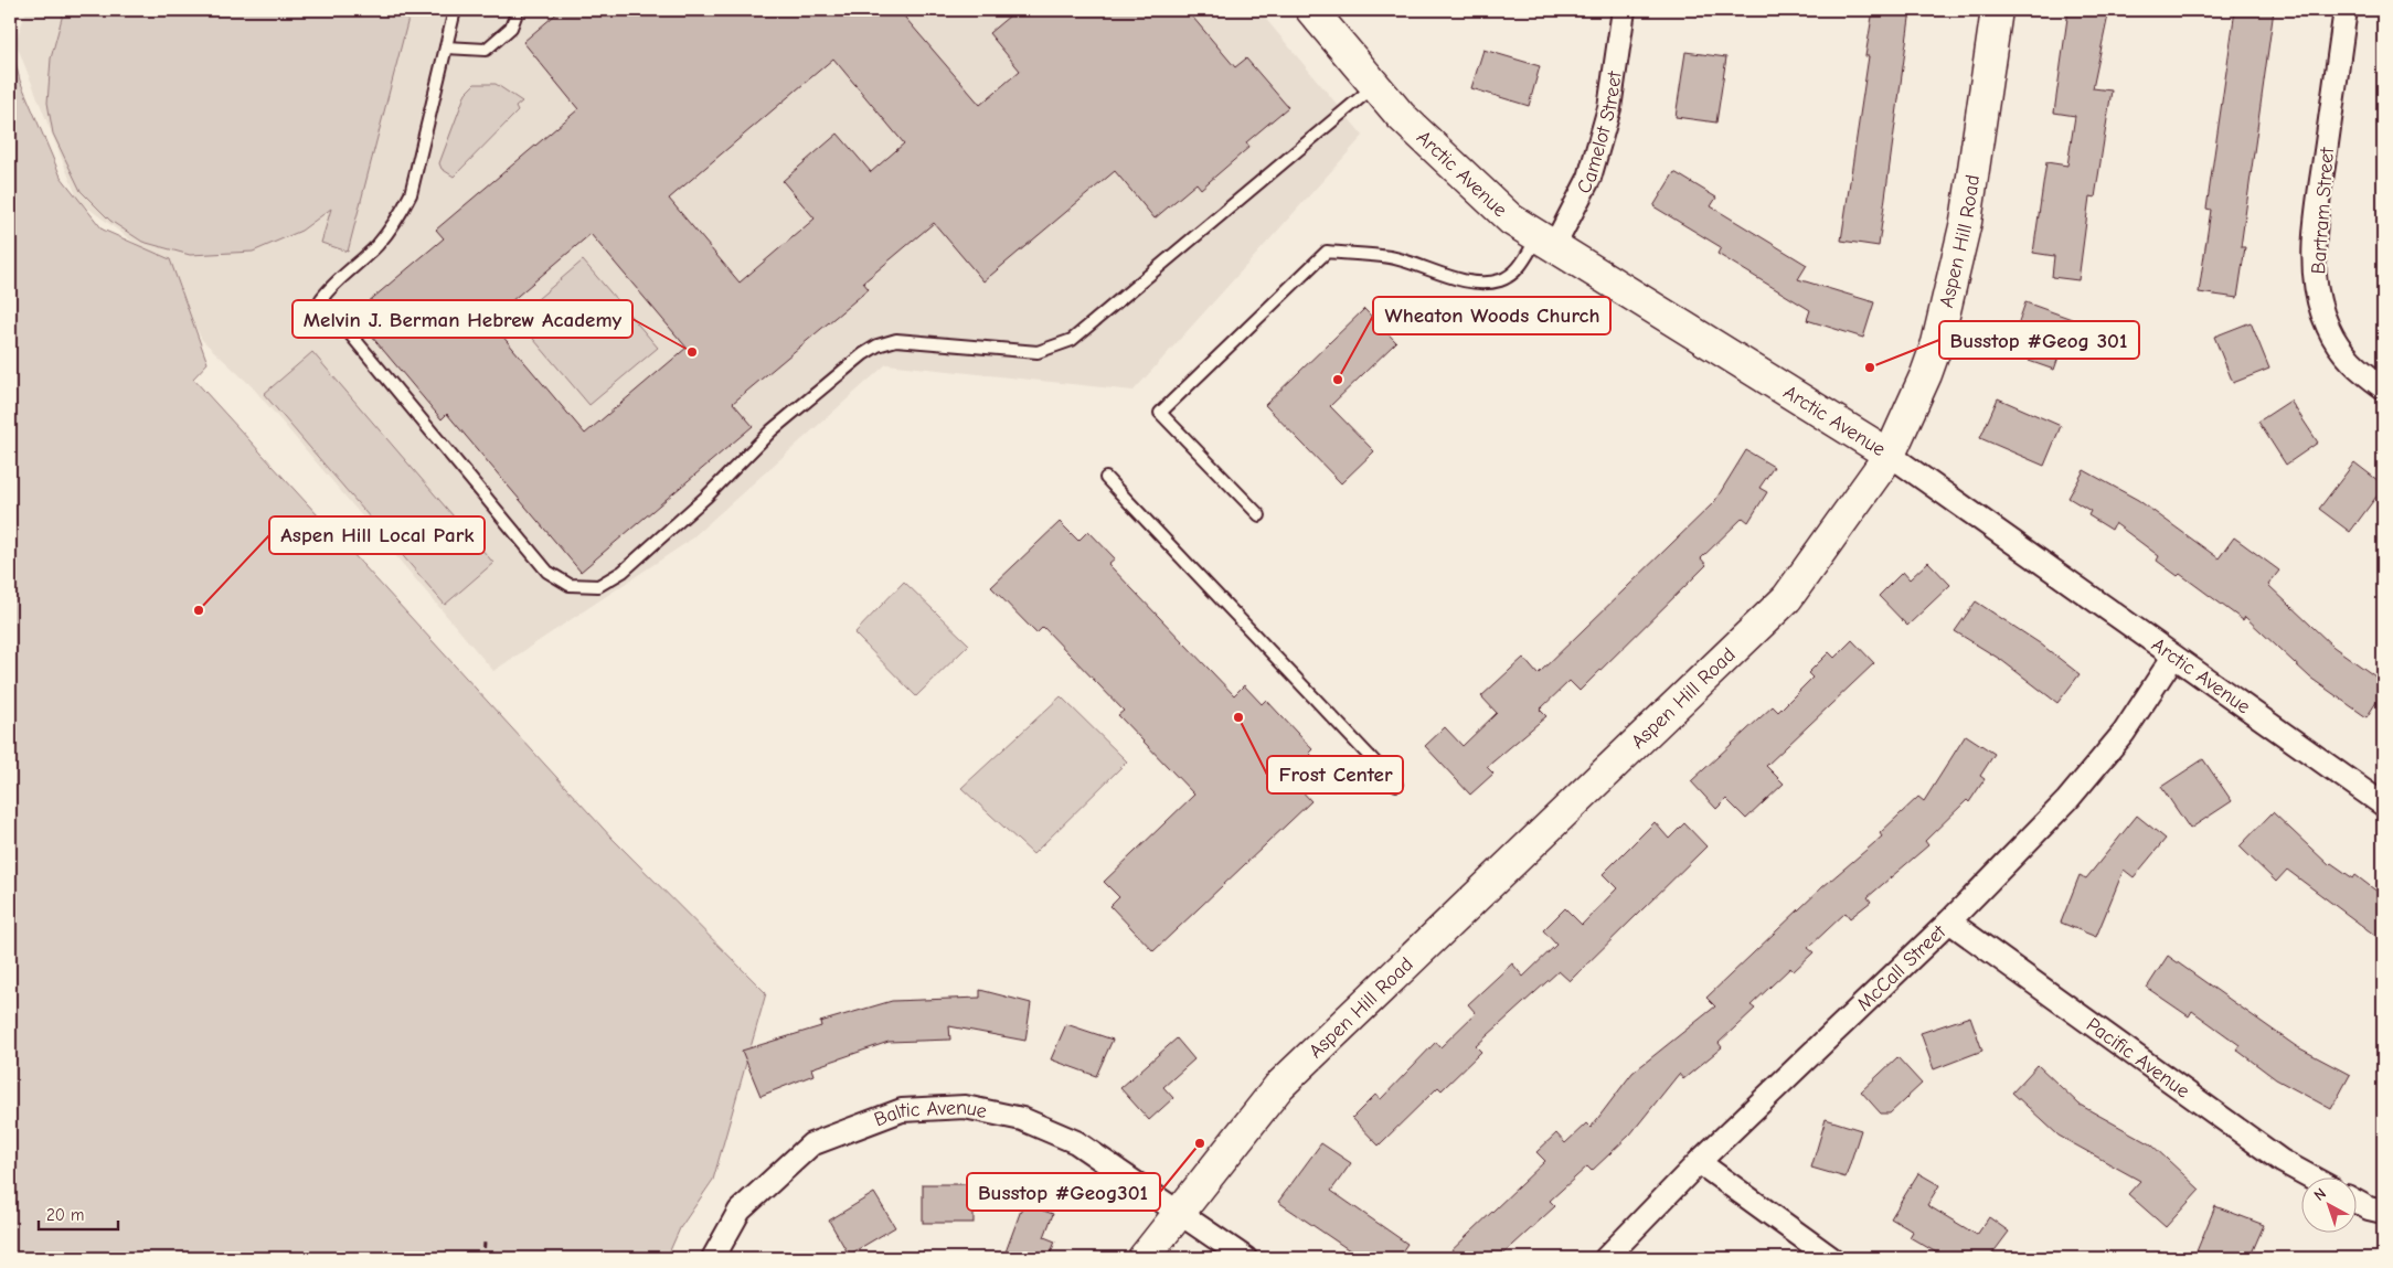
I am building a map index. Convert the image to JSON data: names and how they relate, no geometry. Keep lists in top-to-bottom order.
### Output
{
  "streets": {
    "street": [
      "Camelot Street",
      "Arctic Avenue",
      "Bartram Street",
      "Aspen Hill Road",
      "McCall Street",
      "Pacific Avenue",
      "Baltic Avenue"
    ]
  },
  "crossings": [
    ["Camelot Street", "Arctic Avenue"],
    ["Arctic Avenue", "Aspen Hill Road"],
    ["Arctic Avenue", "McCall Street"],
    ["Aspen Hill Road", "Baltic Avenue"],
    ["McCall Street", "Pacific Avenue"]
  ],
  "places": [
    "Melvin J. Berman Hebrew Academy",
    "Busstop #Geog 301",
    "Wheaton Woods Church",
    "Aspen Hill Local Park",
    "Frost Center",
    "Busstop #Geog301"
  ],
  "scale_bar": "20 m",
  "north": "top left"
}
